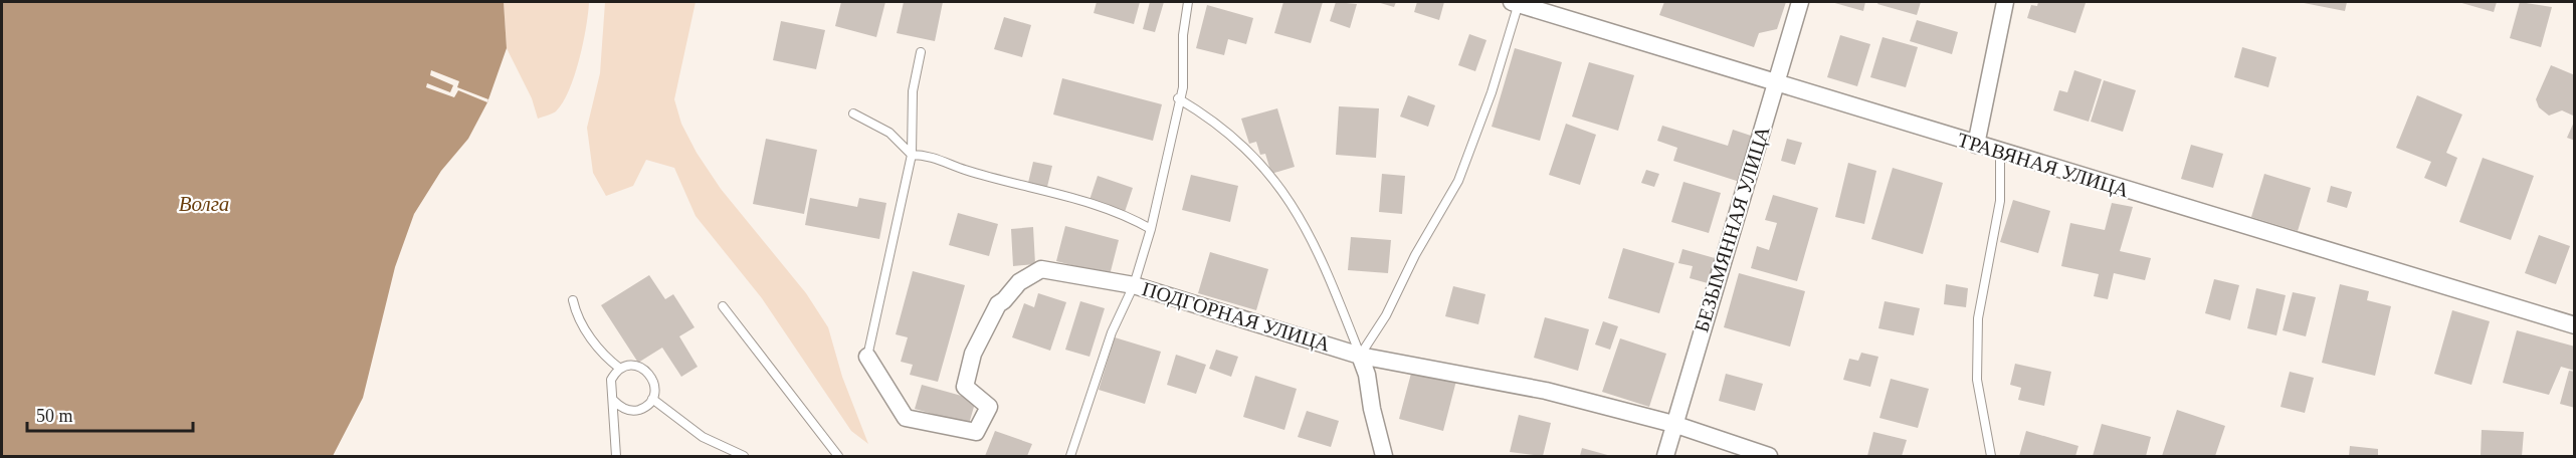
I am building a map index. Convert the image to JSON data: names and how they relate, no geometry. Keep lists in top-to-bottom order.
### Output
{
  "streets": {
    "street": ["ТРАВЯНАЯ УЛИЦА", "БЕЗЫМЯННАЯ УЛИЦА", "ПОДГОРНАЯ УЛИЦА"]
  },
  "crossings": [
    ["ТРАВЯНАЯ УЛИЦА", "БЕЗЫМЯННАЯ УЛИЦА"],
    ["БЕЗЫМЯННАЯ УЛИЦА", "ПОДГОРНАЯ УЛИЦА"]
  ],
  "water": ["Волга"],
  "scale_bar": "50 m"
}
